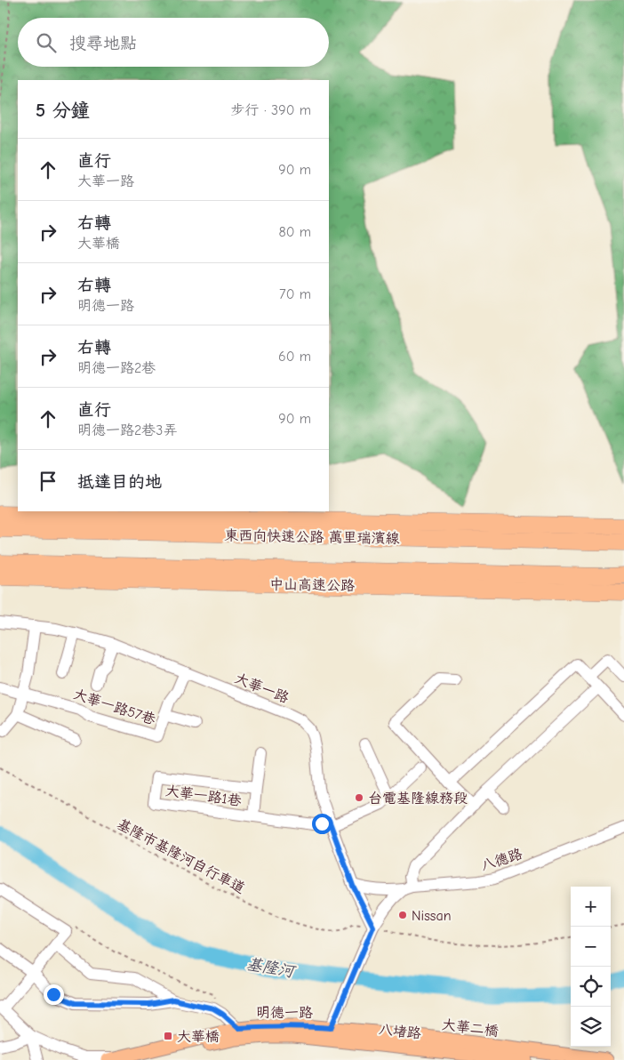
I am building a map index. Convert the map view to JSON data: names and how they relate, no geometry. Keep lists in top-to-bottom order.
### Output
{
  "streets": {
    "highway": ["東西向快速公路 萬里瑞濱線", "中山高速公路"],
    "main road": ["明德一路", "大華二橋", "八堵路"],
    "street": [
      "大華一路",
      "大華一路57巷",
      "大華一路1巷",
      "八德路"
    ],
    "path": ["基隆市基隆河自行車道"]
  },
  "crossings": [
    ["大華一路", "大華一路57巷"],
    ["大華一路", "大華一路1巷"],
    ["大華一路", "八德路"],
    ["明德一路", "大華二橋"],
    ["明德一路", "八堵路"],
    ["大華二橋", "八堵路"]
  ],
  "water": ["基隆河"],
  "places": {
    "other": ["台電基隆線務段", "Nissan"],
    "transit": ["大華橋"]
  },
  "page": {
    "search": "搜尋地點",
    "heading": ["5 分鐘", "步行 · 390 m"],
    "list": [
      ["直行", "大華一路", "90 m"],
      ["右轉", "大華橋", "80 m"],
      ["右轉", "明德一路", "70 m"],
      ["右轉", "明德一路2巷", "60 m"],
      ["直行", "明德一路2巷3弄", "90 m"],
      "抵達目的地"
    ],
    "map_buttons": ["+", "−"]
  }
}
